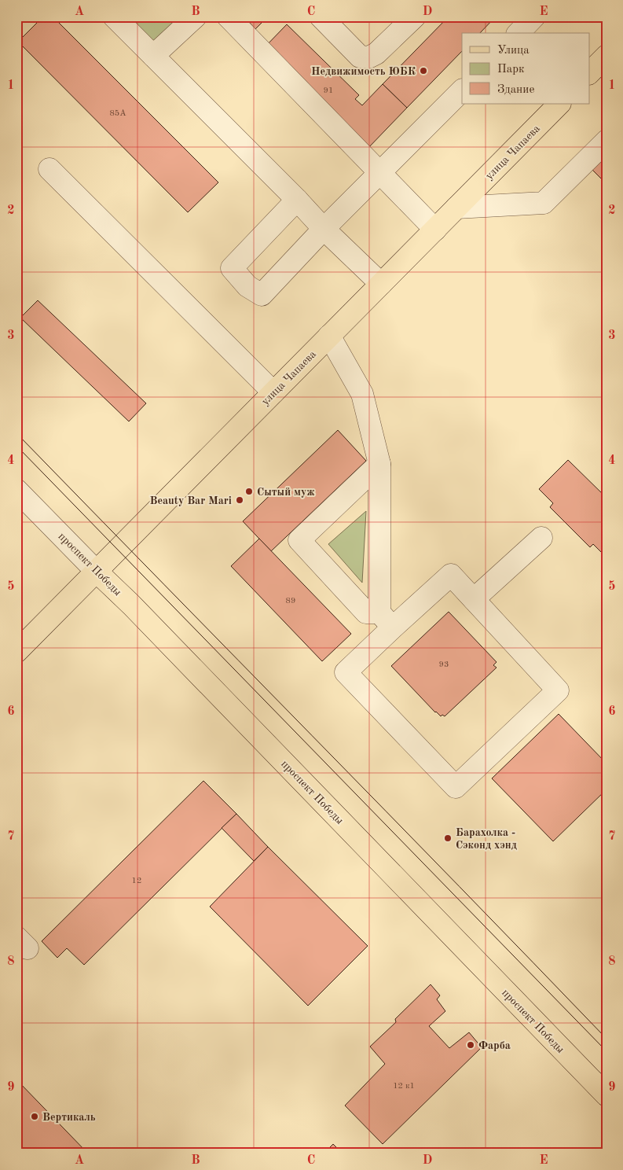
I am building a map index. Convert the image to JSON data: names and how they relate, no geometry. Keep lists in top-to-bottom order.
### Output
{
  "streets": {
    "main road": ["улица Чапаева", "проспект Победы"]
  },
  "crossings": [
    ["улица Чапаева", "проспект Победы"]
  ],
  "places": [
    "Недвижимость ЮБК",
    "Сытый муж",
    "Beauty Bar Mari",
    "Барахолка - Сэконд хэнд",
    "Фарба",
    "Вертикаль"
  ],
  "house_numbers": [
    "91",
    "85А",
    "89",
    "93",
    "12",
    "12 к1"
  ],
  "legend": ["Улица", "Парк", "Здание"],
  "grid": {
    "columns": [
      "A",
      "B",
      "C",
      "D",
      "E"
    ],
    "rows": [
      "1",
      "2",
      "3",
      "4",
      "5",
      "6",
      "7",
      "8",
      "9"
    ]
  }
}
